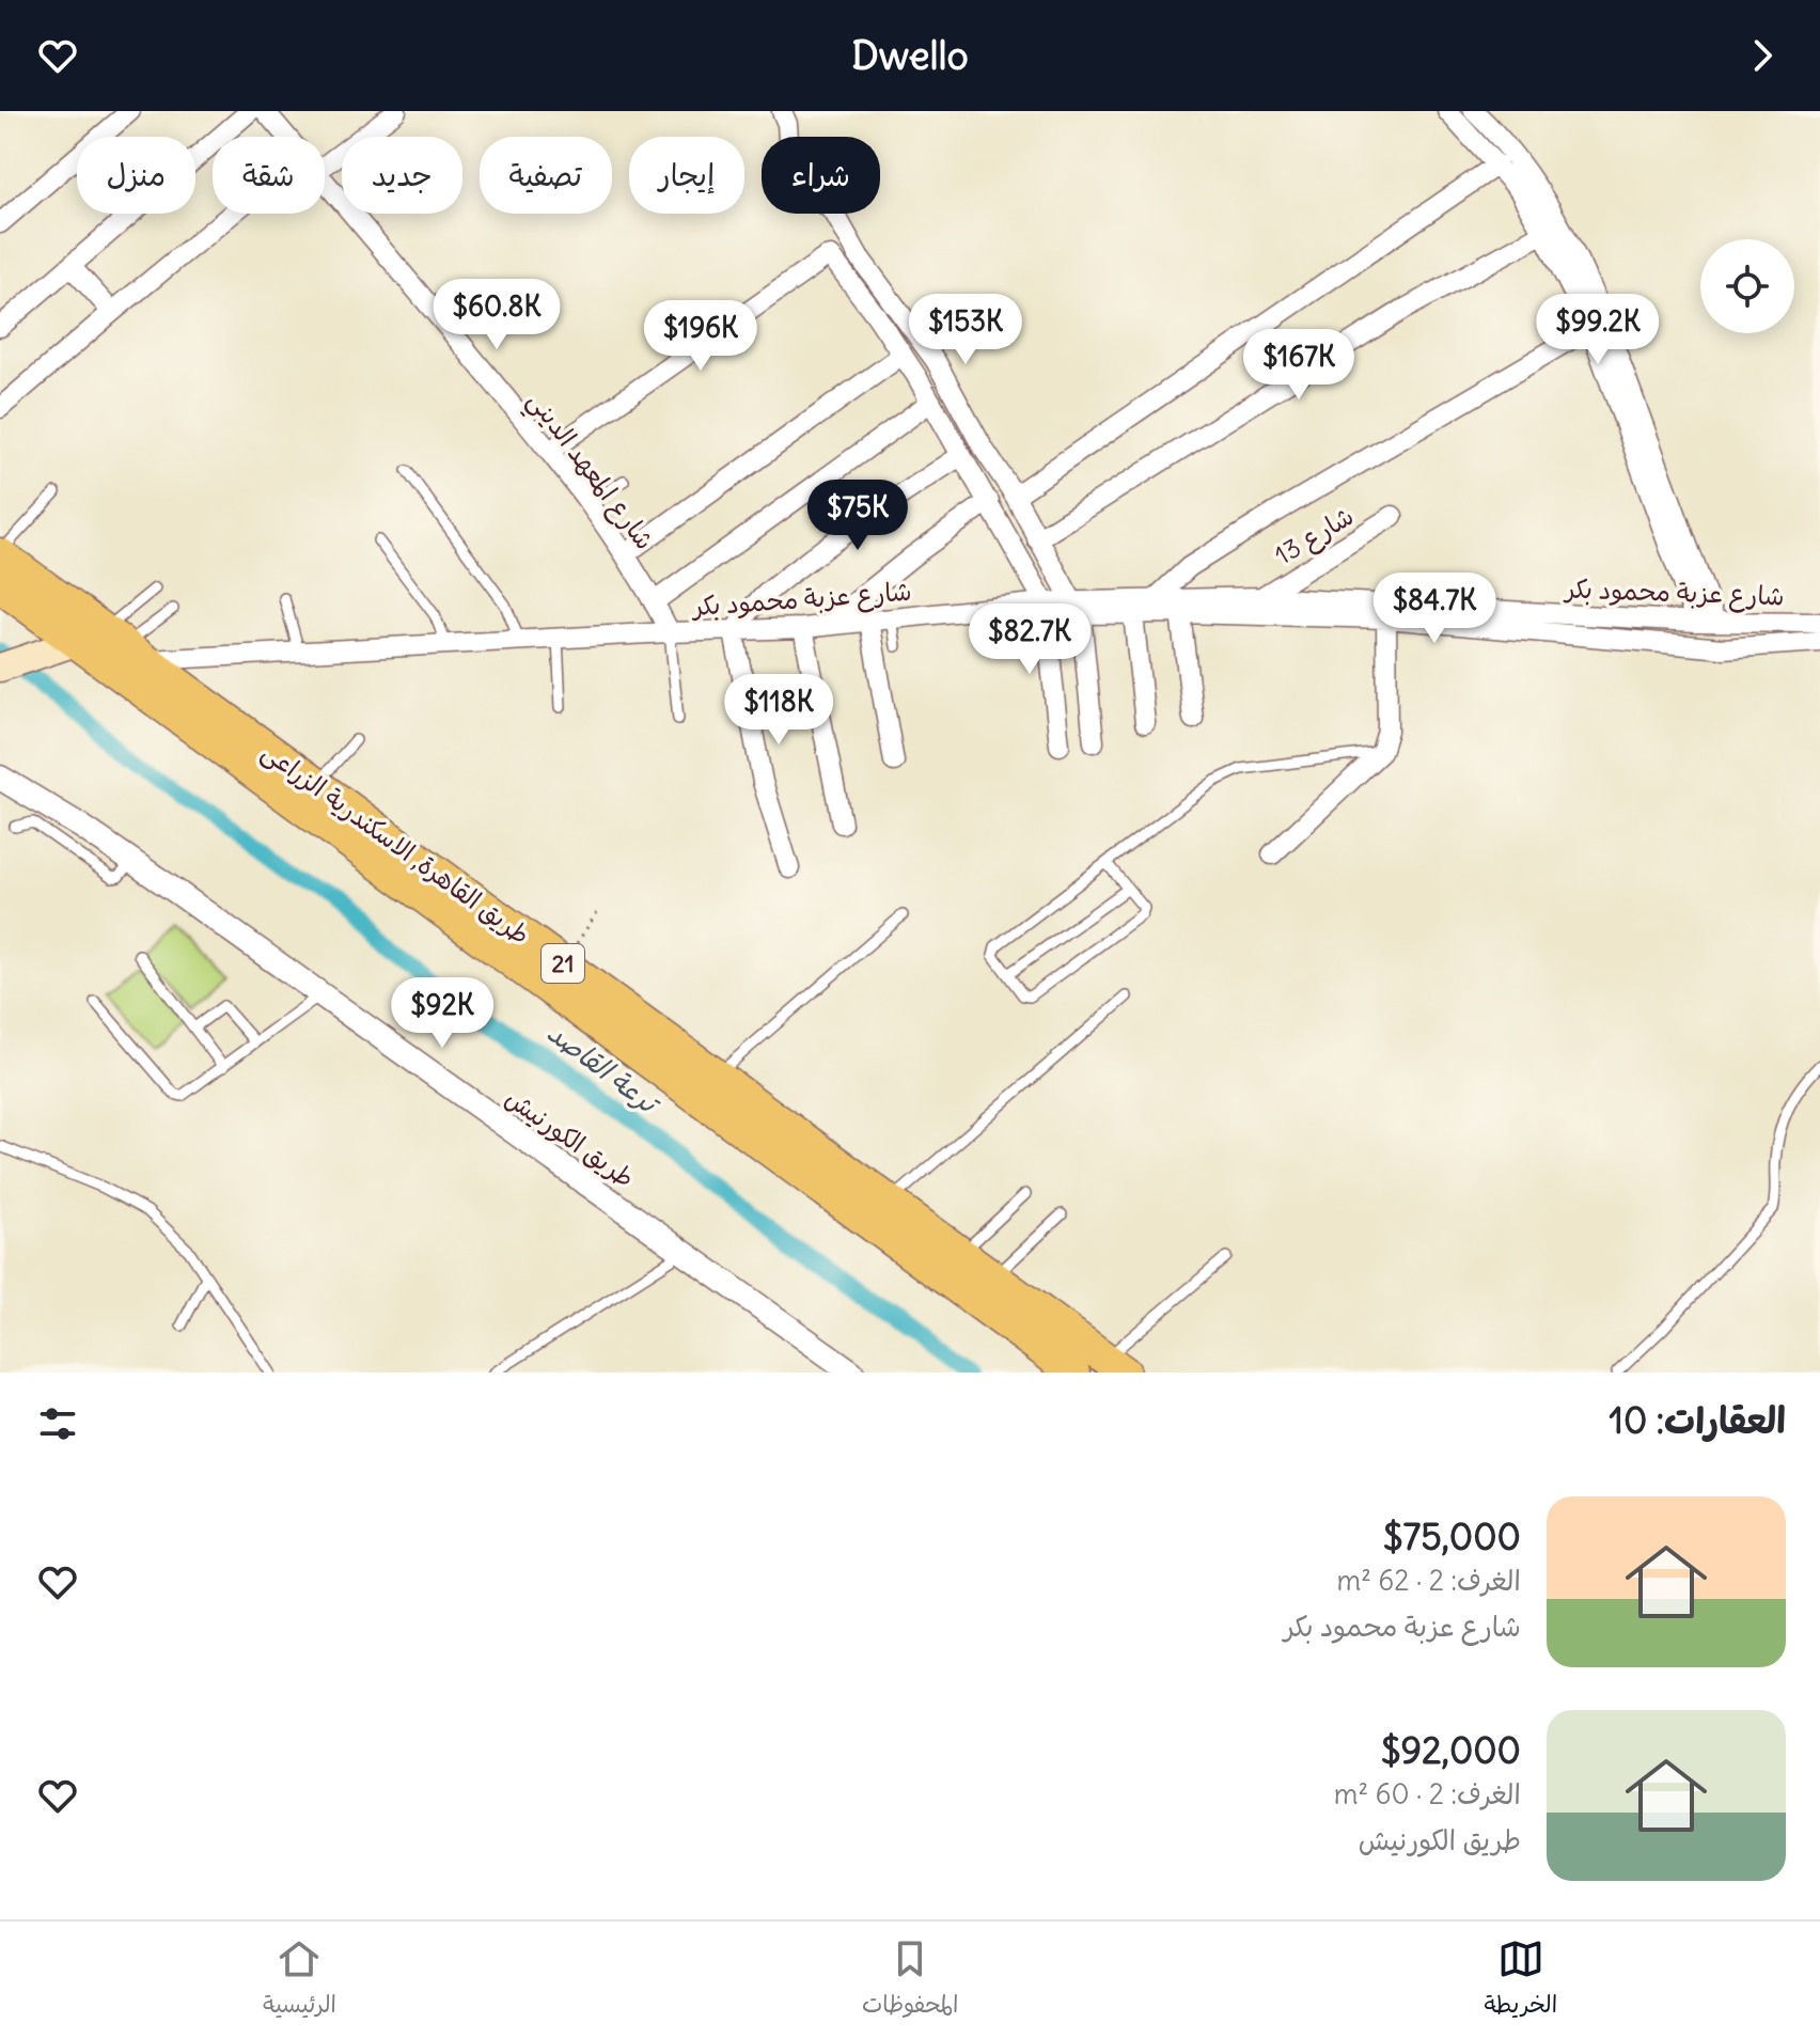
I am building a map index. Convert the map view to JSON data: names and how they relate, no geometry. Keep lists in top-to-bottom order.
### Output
{
  "streets": {
    "highway": ["طريق القاهرة, الاسكندرية الزراعى", "21"],
    "street": [
      "شارع المعهد الديني",
      "شارع 13",
      "شارع عزبة محمود بكر",
      "طريق الكورنيش"
    ]
  },
  "crossings": [
    ["شارع المعهد الديني", "شارع عزبة محمود بكر"],
    ["شارع 13", "شارع عزبة محمود بكر"],
    ["شارع عزبة محمود بكر", "طريق القاهرة, الاسكندرية الزراعى"]
  ],
  "water": ["ترعة القاصد"],
  "page": {
    "header": "Dwello",
    "chip": [
      "شراء",
      "إيجار",
      "تصفية",
      "جديد",
      "شقة",
      "منزل"
    ],
    "price": [
      "$60.8K",
      "$153K",
      "$99.2K",
      "$196K",
      "$167K",
      "$75K",
      "$84.7K",
      "$82.7K",
      "$118K",
      "$92K"
    ],
    "heading": "العقارات: 10",
    "list": [
      {
        "name": "$75,000",
        "note": "الغرف: 2 · 62 m² · شارع عزبة محمود بكر"
      },
      {
        "name": "$92,000",
        "note": "الغرف: 2 · 60 m² · طريق الكورنيش"
      }
    ],
    "tabs": ["الخريطة", "المحفوظات", "الرئيسية"]
  }
}
